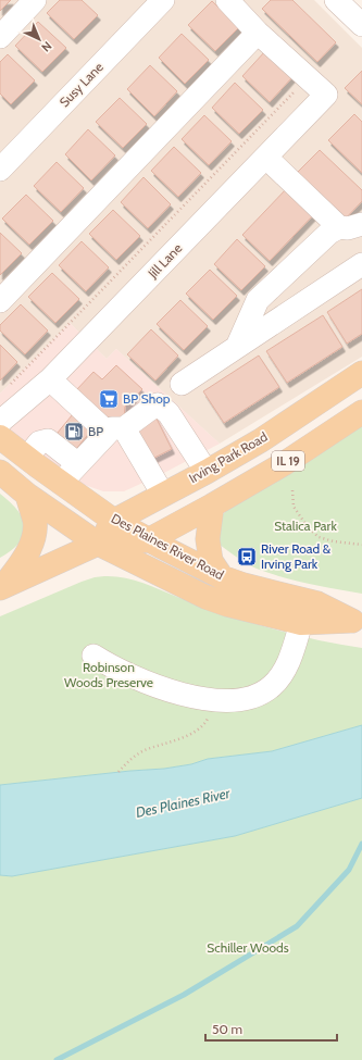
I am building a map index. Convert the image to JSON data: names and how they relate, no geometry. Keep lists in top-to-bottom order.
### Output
{
  "streets": {
    "main road": ["Irving Park Road", "IL 19", "Des Plaines River Road"],
    "street": ["Susy Lane", "Jill Lane"]
  },
  "crossings": [
    ["Irving Park Road", "IL 19"],
    ["Irving Park Road", "Des Plaines River Road"],
    ["IL 19", "Des Plaines River Road"]
  ],
  "water": ["Des Plaines River"],
  "parks": ["Stalica Park", "Robinson Woods Preserve", "Schiller Woods"],
  "places": {
    "supermarket": ["BP Shop"],
    "fuel station": ["BP"],
    "bus stop": ["River Road & Irving Park"]
  },
  "scale_bar": "50 m",
  "north": "bottom right"
}
